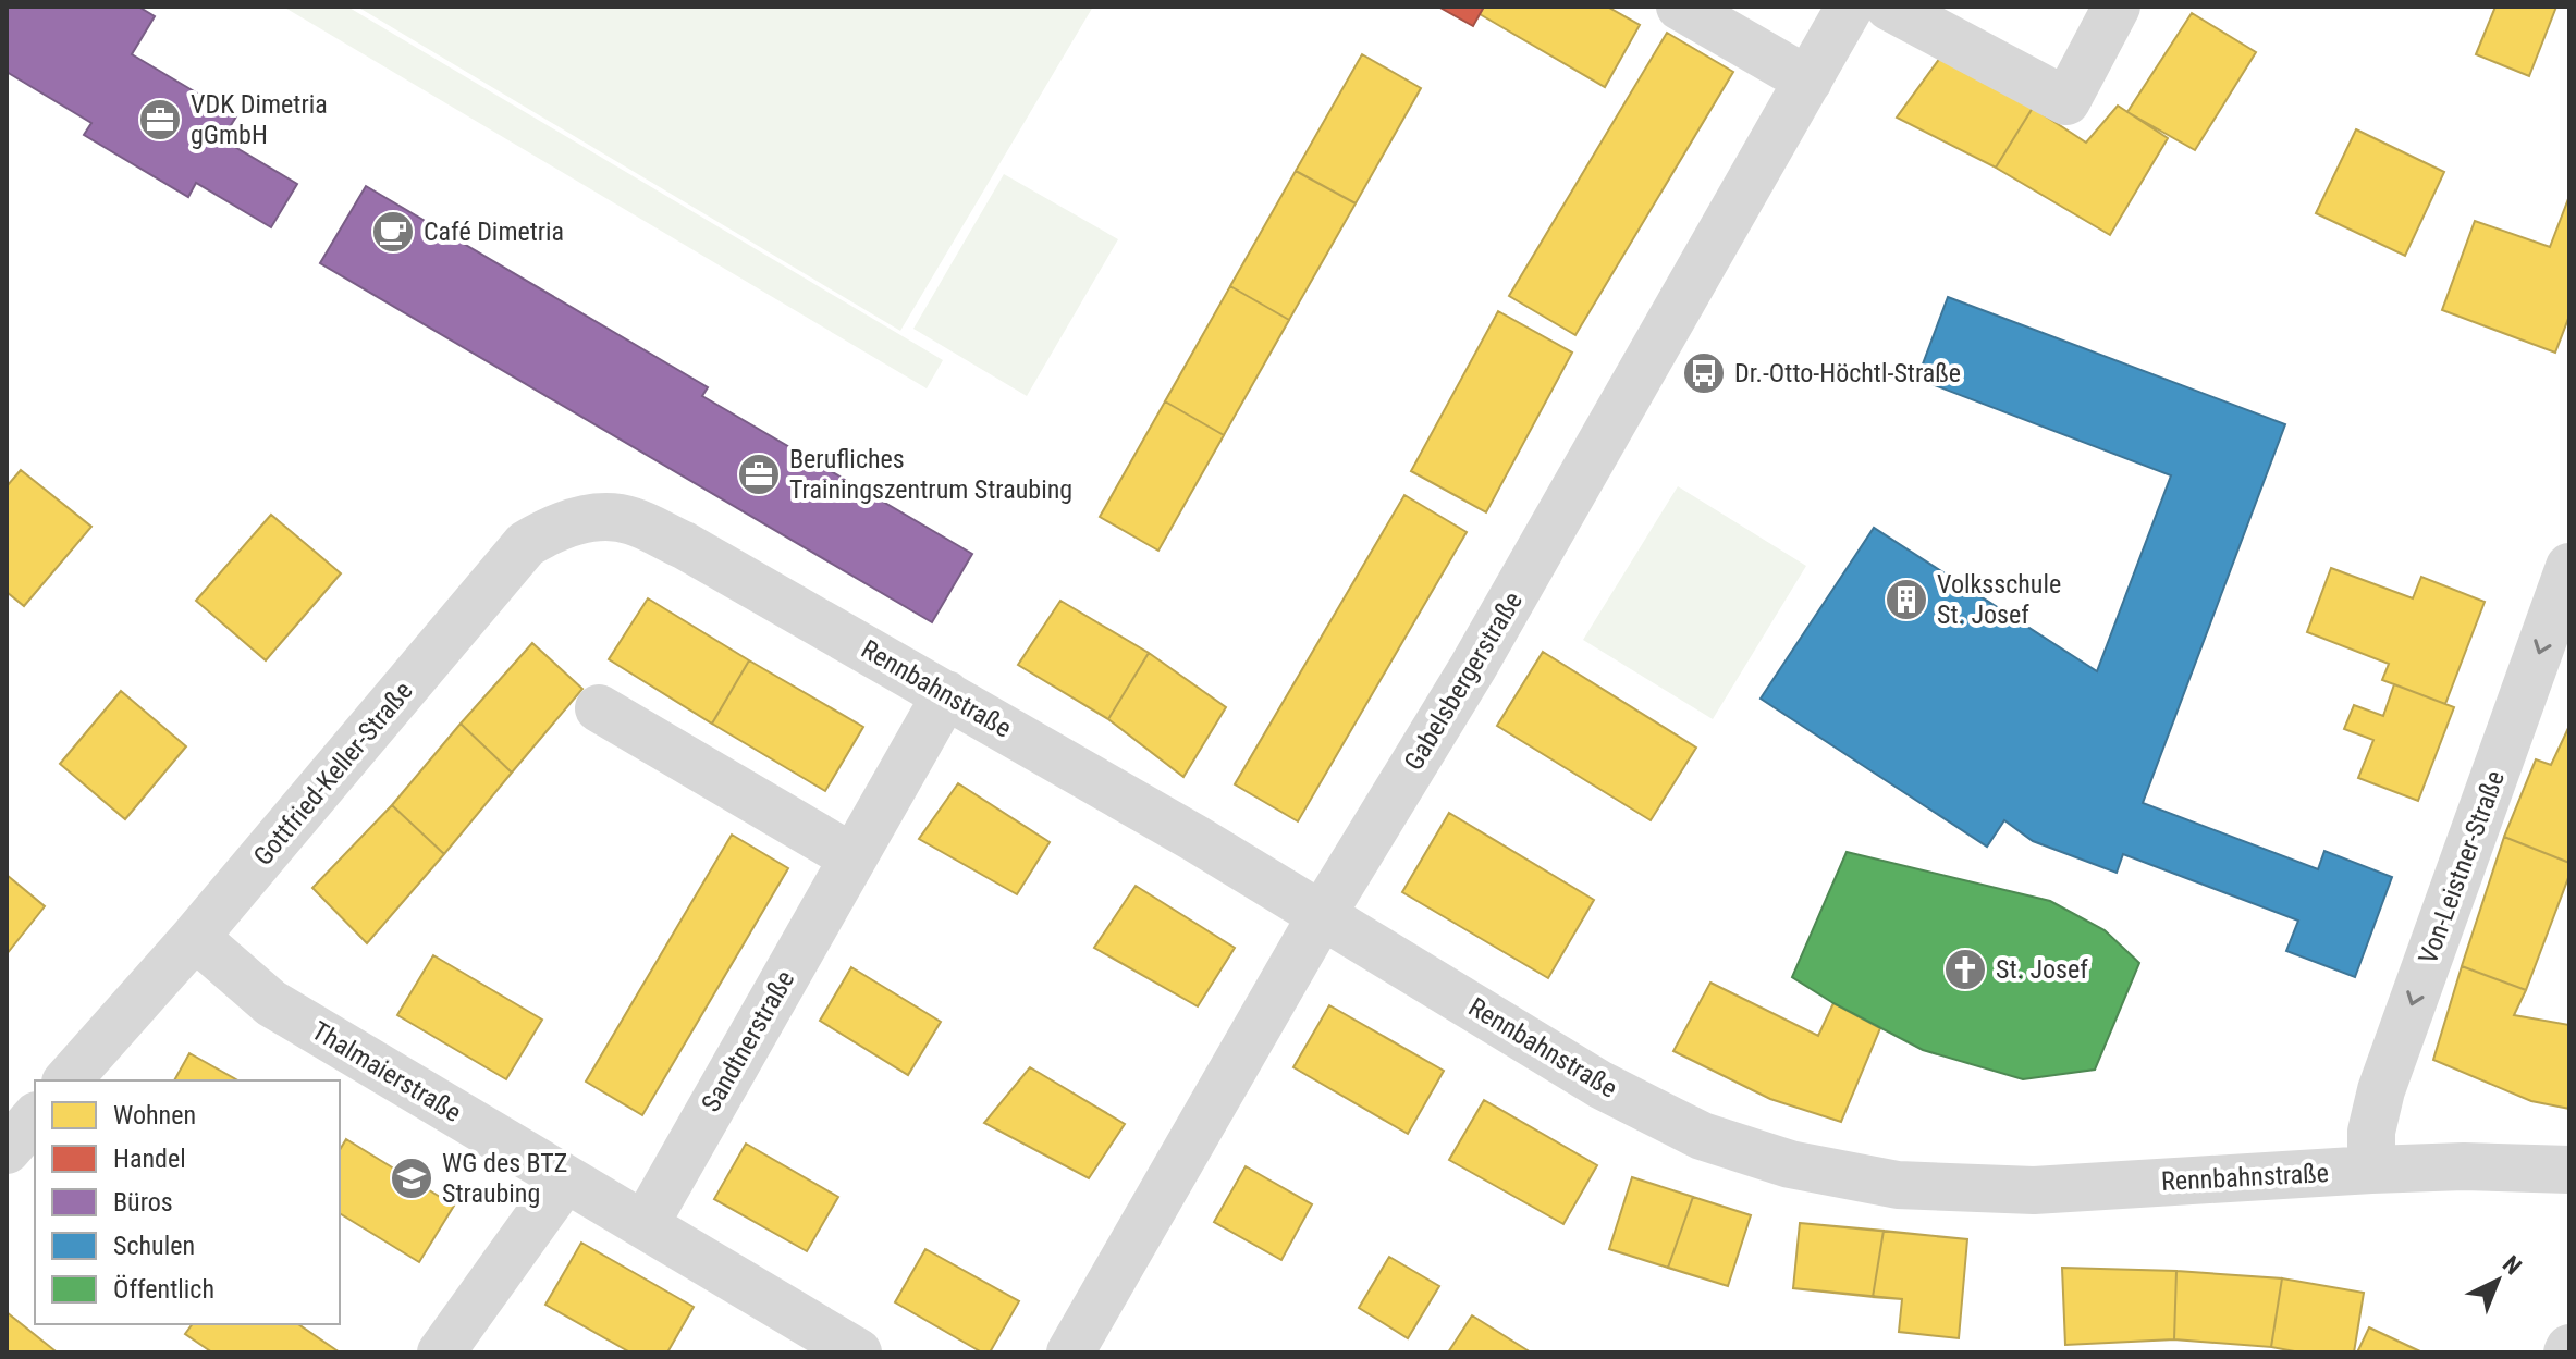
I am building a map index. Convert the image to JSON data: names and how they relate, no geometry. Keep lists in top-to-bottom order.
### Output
{
  "streets": {
    "street": [
      "Gabelsbergerstraße",
      "Rennbahnstraße",
      "Gottfried-Keller-Straße",
      "Von-Leistner-Straße",
      "Sandtnerstraße",
      "Thalmaierstraße"
    ]
  },
  "crossings": [
    ["Gabelsbergerstraße", "Rennbahnstraße"],
    ["Rennbahnstraße", "Gottfried-Keller-Straße"],
    ["Rennbahnstraße", "Von-Leistner-Straße"],
    ["Rennbahnstraße", "Sandtnerstraße"],
    ["Gottfried-Keller-Straße", "Thalmaierstraße"],
    ["Sandtnerstraße", "Thalmaierstraße"]
  ],
  "one_way": ["Von-Leistner-Straße"],
  "places": {
    "office": ["VDK Dimetria gGmbH", "Berufliches Trainingszentrum Straubing"],
    "cafe": ["Café Dimetria"],
    "bus stop": ["Dr.-Otto-Höchtl-Straße"],
    "building": ["Volksschule St. Josef"],
    "church": ["St. Josef"],
    "school or university": ["WG des BTZ Straubing"]
  },
  "legend": [
    "Wohnen",
    "Handel",
    "Büros",
    "Schulen",
    "Öffentlich"
  ],
  "north": "top right"
}
